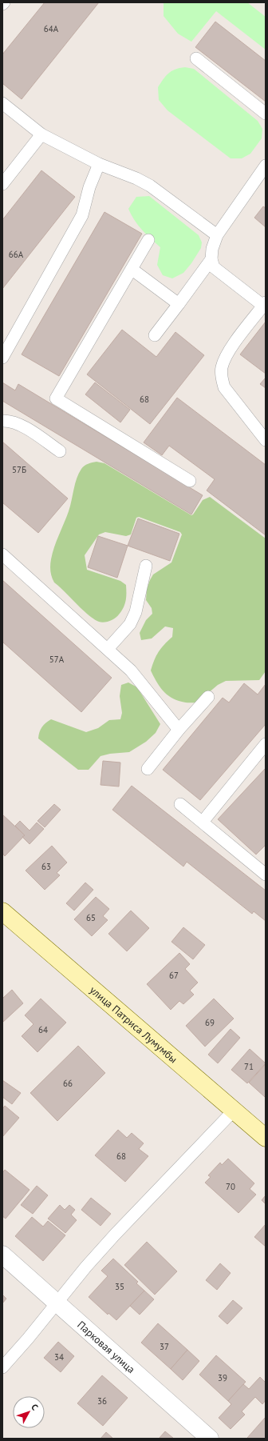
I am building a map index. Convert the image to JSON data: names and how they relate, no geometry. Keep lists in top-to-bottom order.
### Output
{
  "streets": {
    "street": ["улица Патриса Лумумбы", "Парковая улица"]
  },
  "house_numbers": [
    "64А",
    "66А",
    "68",
    "57Б",
    "57А",
    "63",
    "65",
    "67",
    "69",
    "64",
    "71",
    "66",
    "68",
    "70",
    "35",
    "37",
    "34",
    "39",
    "36"
  ],
  "north": "top right"
}
